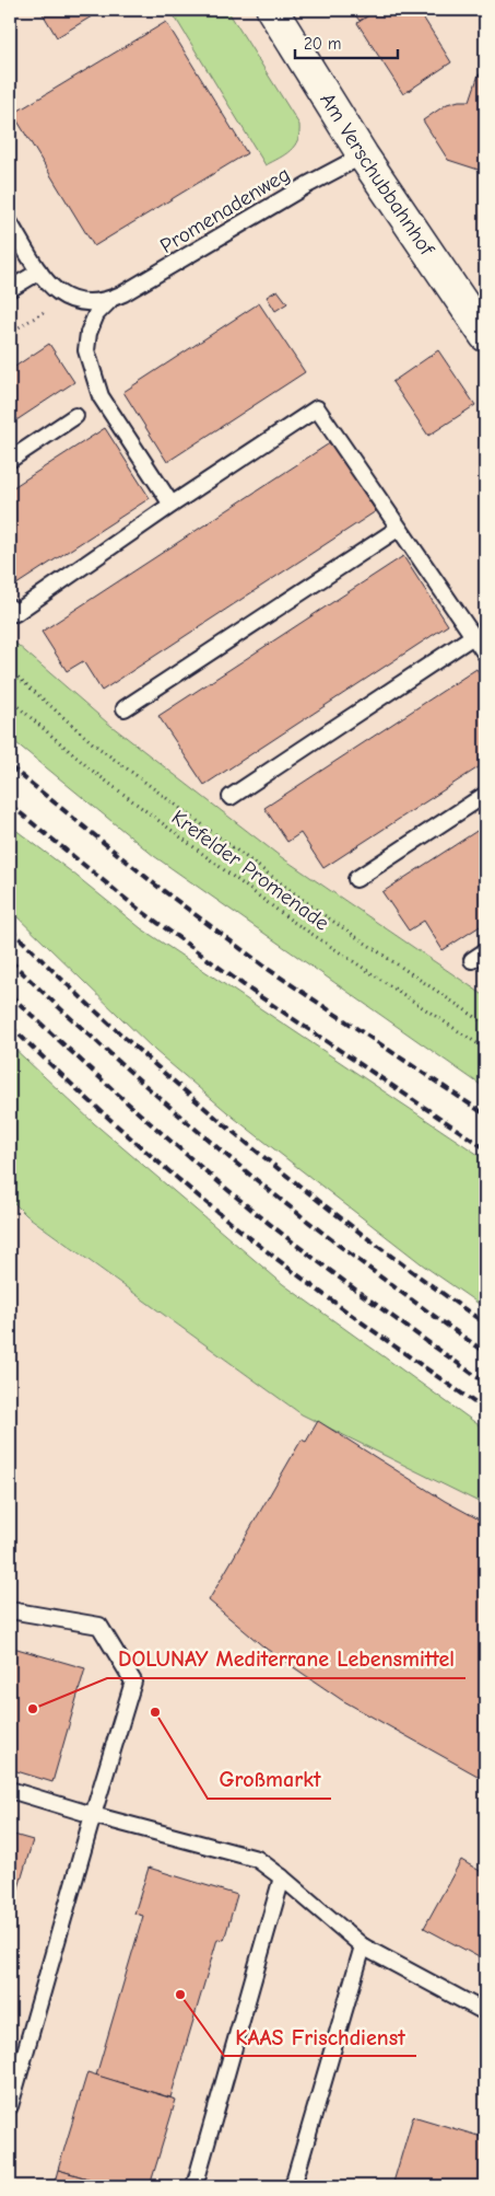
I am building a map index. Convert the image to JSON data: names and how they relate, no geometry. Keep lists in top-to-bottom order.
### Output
{
  "streets": {
    "street": ["Am Verschubbahnhof"],
    "lane": ["Promenadenweg"],
    "path": ["Krefelder Promenade"]
  },
  "crossings": [
    ["Am Verschubbahnhof", "Promenadenweg"]
  ],
  "places": ["DOLUNAY Mediterrane Lebensmittel", "Großmarkt", "KAAS Frischdienst"],
  "scale_bar": "20 m"
}
